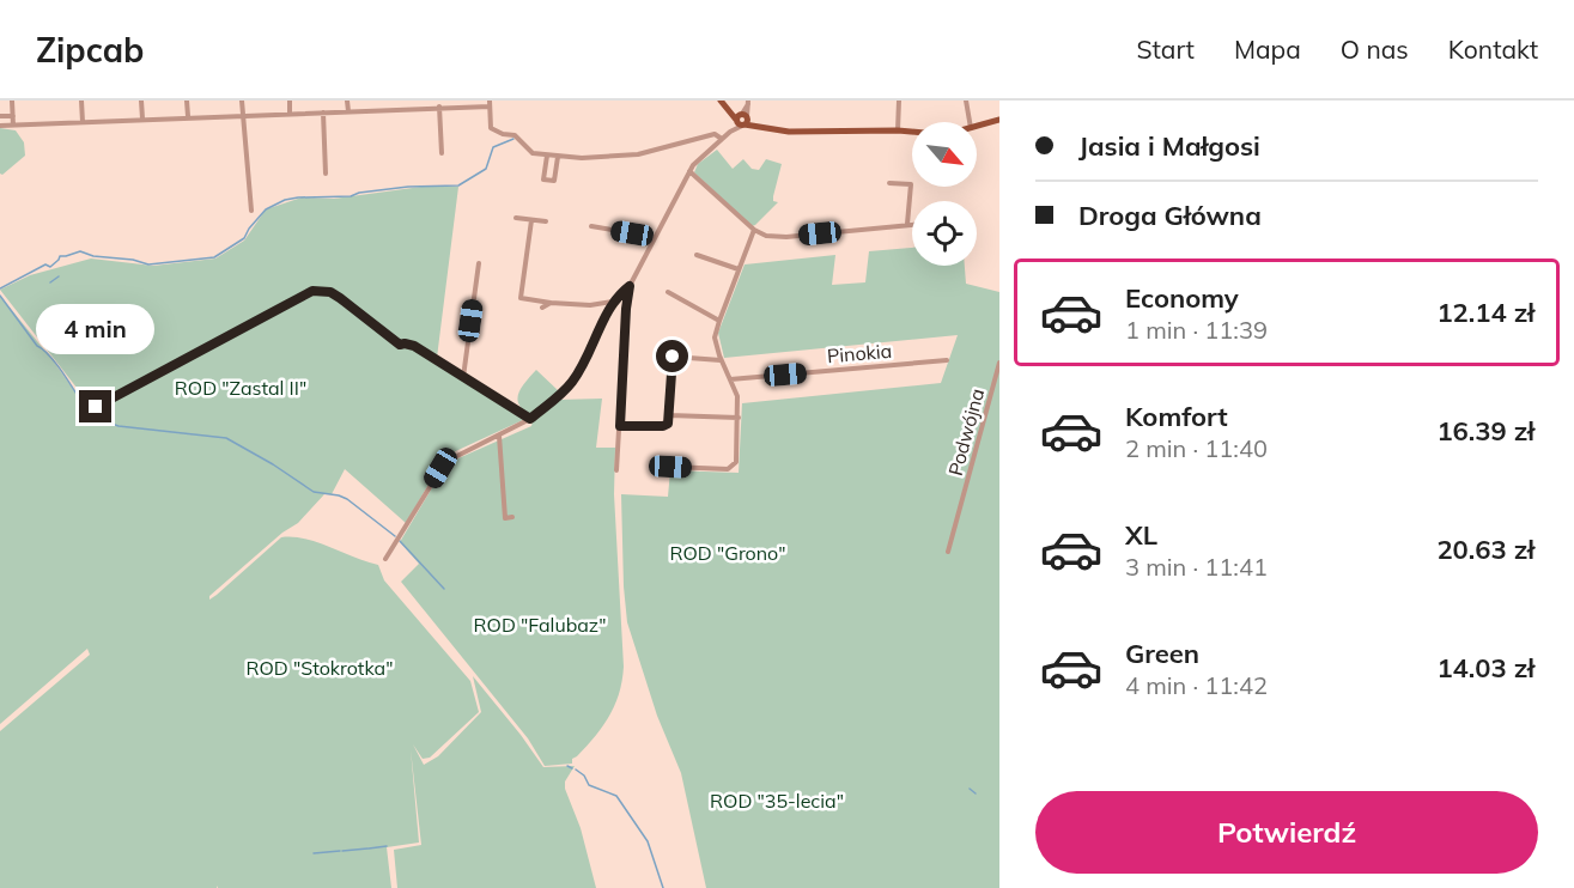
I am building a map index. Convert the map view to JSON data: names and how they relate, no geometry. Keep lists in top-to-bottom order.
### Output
{
  "streets": {
    "street": ["Pinokia", "Podwójna"]
  },
  "parks": [
    "ROD \"Zastal II\"",
    "ROD \"Grono\"",
    "ROD \"Falubaz\"",
    "ROD \"Stokrotka\"",
    "ROD \"35-lecia\""
  ],
  "north": "bottom right",
  "page": {
    "header": "Zipcab",
    "nav": [
      "Start",
      "Mapa",
      "O nas",
      "Kontakt"
    ],
    "banner": ["Jasia i Małgosi", "Droga Główna"],
    "list": [
      {
        "name": "Economy",
        "note": "1 min · 11:39",
        "value": "12.14 zł"
      },
      {
        "name": "Komfort",
        "note": "2 min · 11:40",
        "value": "16.39 zł"
      },
      {
        "name": "XL",
        "note": "3 min · 11:41",
        "value": "20.63 zł"
      },
      {
        "name": "Green",
        "note": "4 min · 11:42",
        "value": "14.03 zł"
      }
    ],
    "bubble": "4 min",
    "buttons": "Potwierdź"
  }
}
